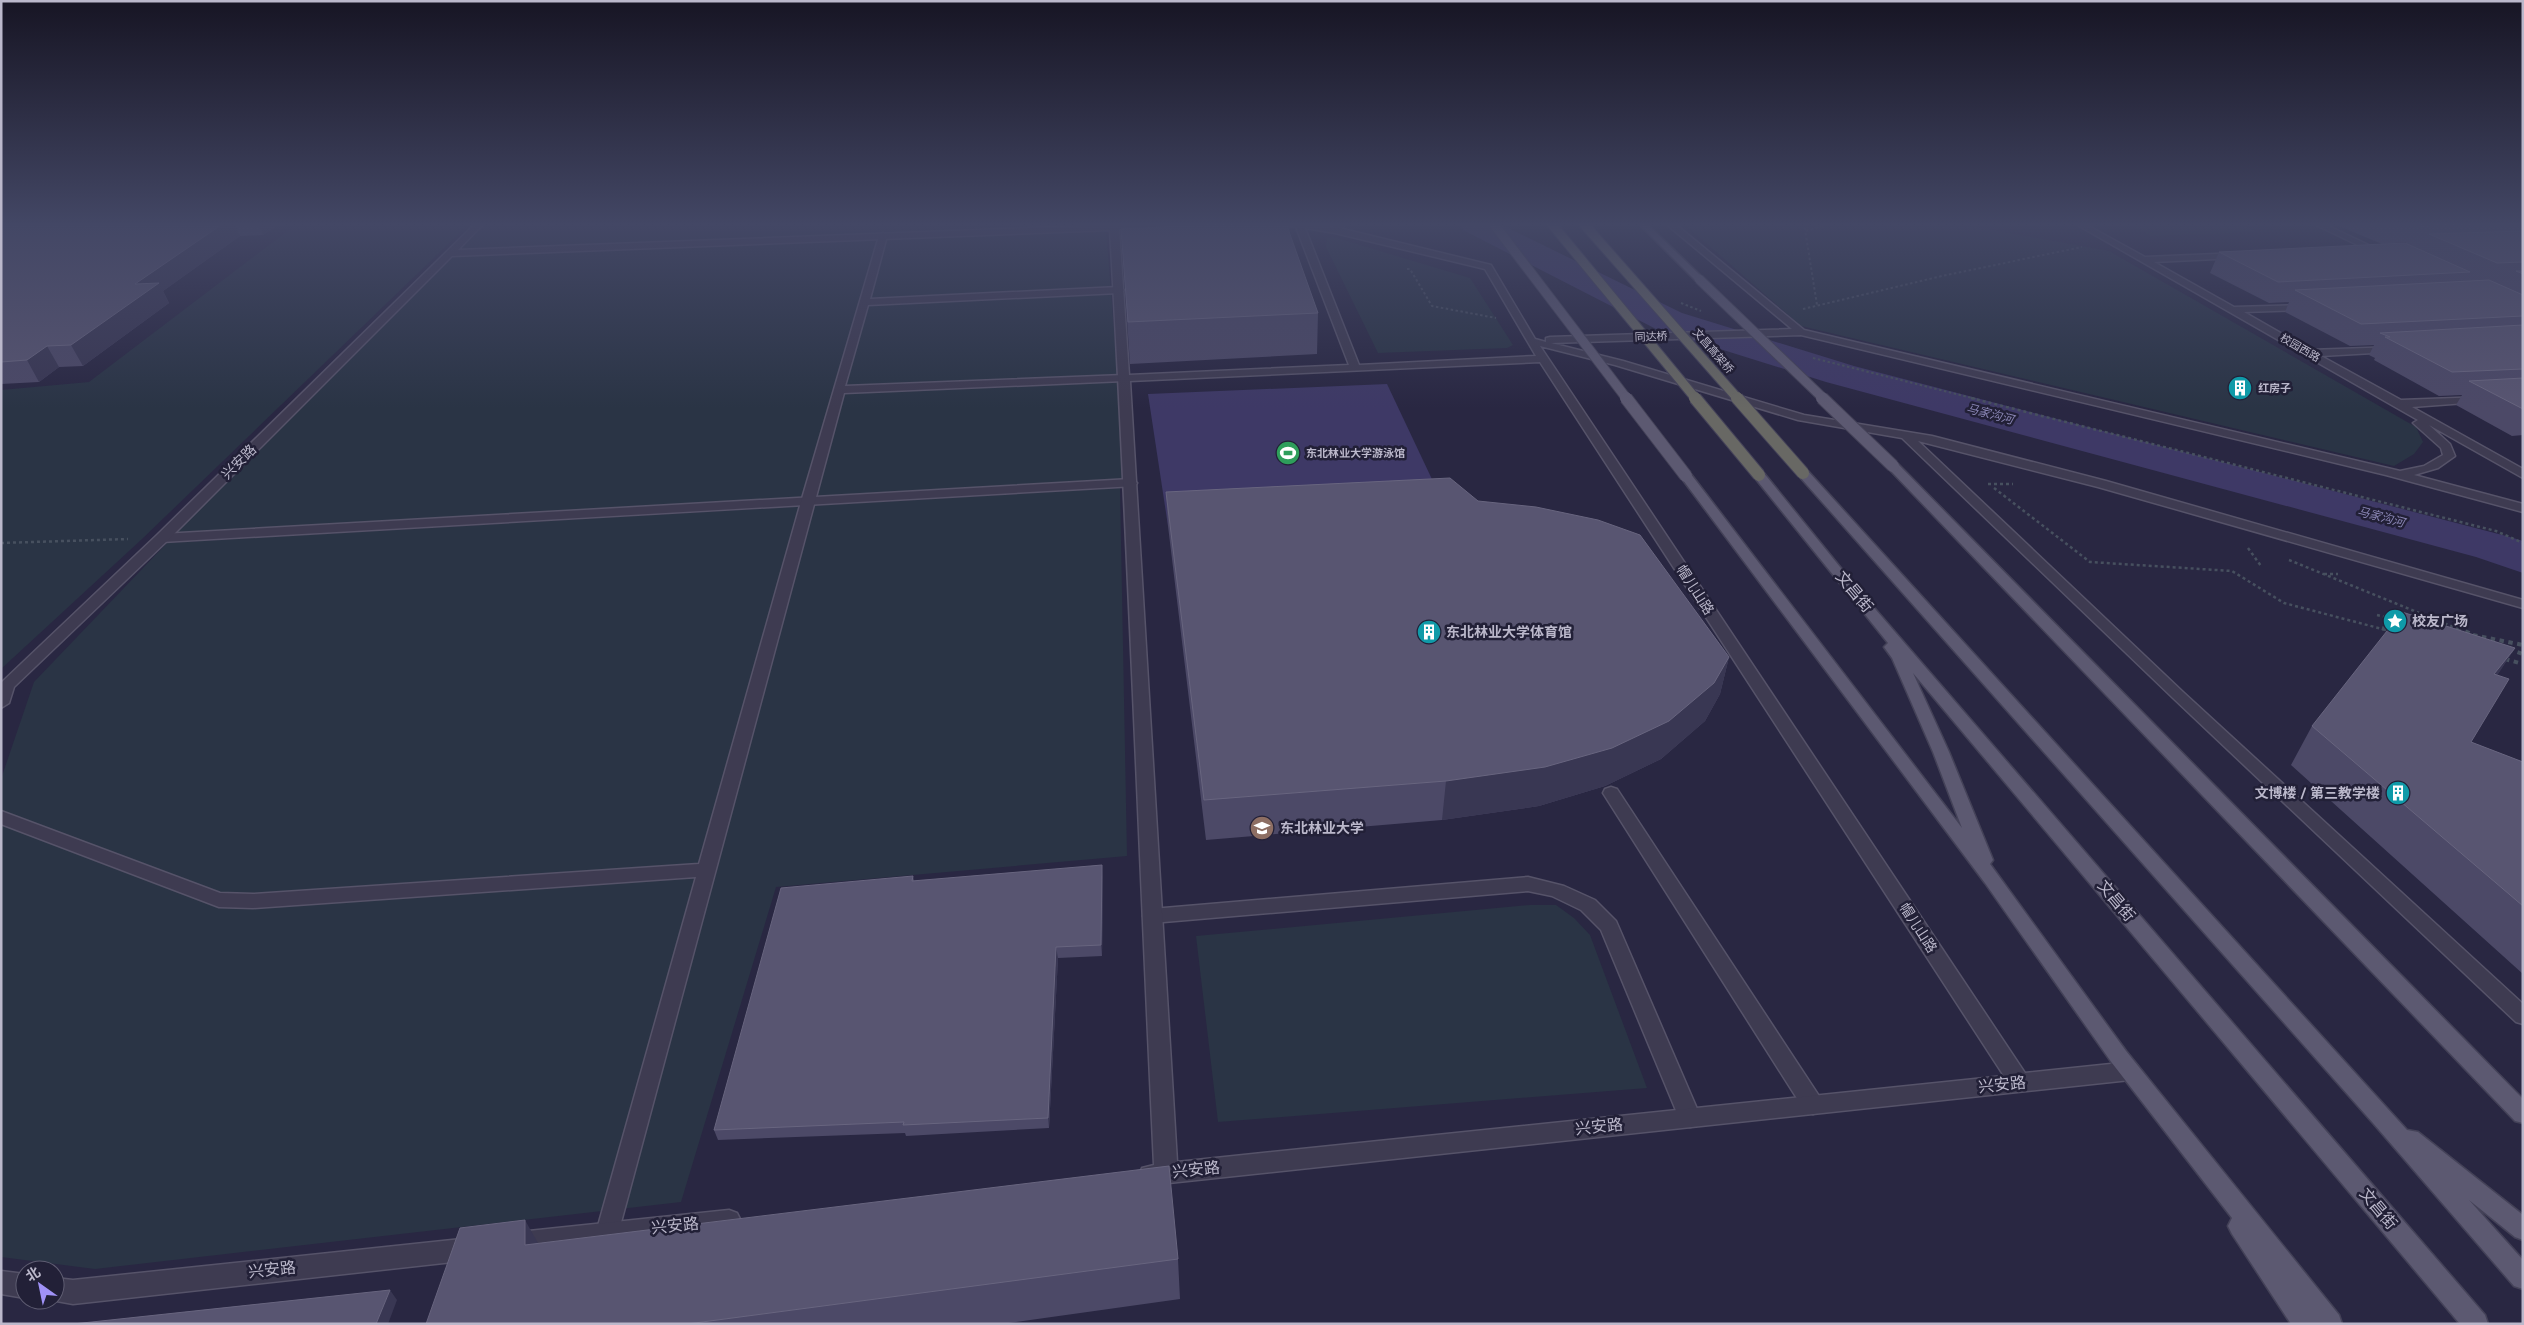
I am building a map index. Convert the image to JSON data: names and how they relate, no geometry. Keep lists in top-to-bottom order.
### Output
{
  "streets": {
    "highway": ["文昌高架桥"],
    "main road": ["文昌街"],
    "street": [
      "同达桥",
      "校园西路",
      "兴安路",
      "帽儿山路"
    ]
  },
  "crossings": [
    ["同达桥", "帽儿山路"],
    ["兴安路", "帽儿山路"]
  ],
  "water": ["马家沟河"],
  "places": {
    "building": ["红房子", "东北林业大学体育馆", "文博楼 / 第三教学楼"],
    "sports": ["东北林业大学游泳馆"],
    "place": ["校友广场"],
    "school or university": ["东北林业大学"]
  },
  "north": "top left"
}
